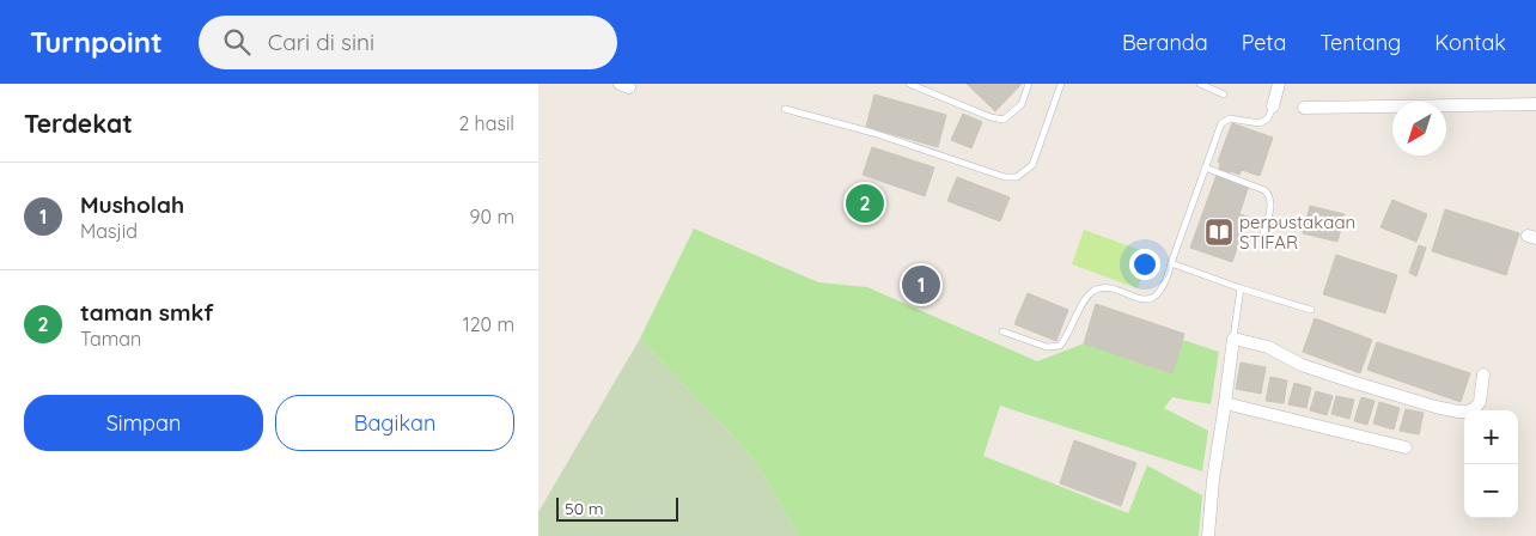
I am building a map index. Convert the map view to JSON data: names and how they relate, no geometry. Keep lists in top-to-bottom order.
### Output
{
  "places": {
    "library": ["perpustakaan STIFAR"]
  },
  "scale_bar": "50 m",
  "north": "bottom left",
  "page": {
    "header": "Turnpoint",
    "search": "Cari di sini",
    "nav": [
      "Beranda",
      "Peta",
      "Tentang",
      "Kontak"
    ],
    "heading": ["Terdekat", "2 hasil"],
    "list": [
      {
        "mark": "1",
        "name": "Musholah",
        "note": "Masjid",
        "value": "90 m"
      },
      {
        "mark": "2",
        "name": "taman smkf",
        "note": "Taman",
        "value": "120 m"
      }
    ],
    "pins": ["2", "1"],
    "buttons": ["Simpan", "Bagikan"],
    "map_buttons": ["+", "−"],
    "scale": "50 m"
  }
}
